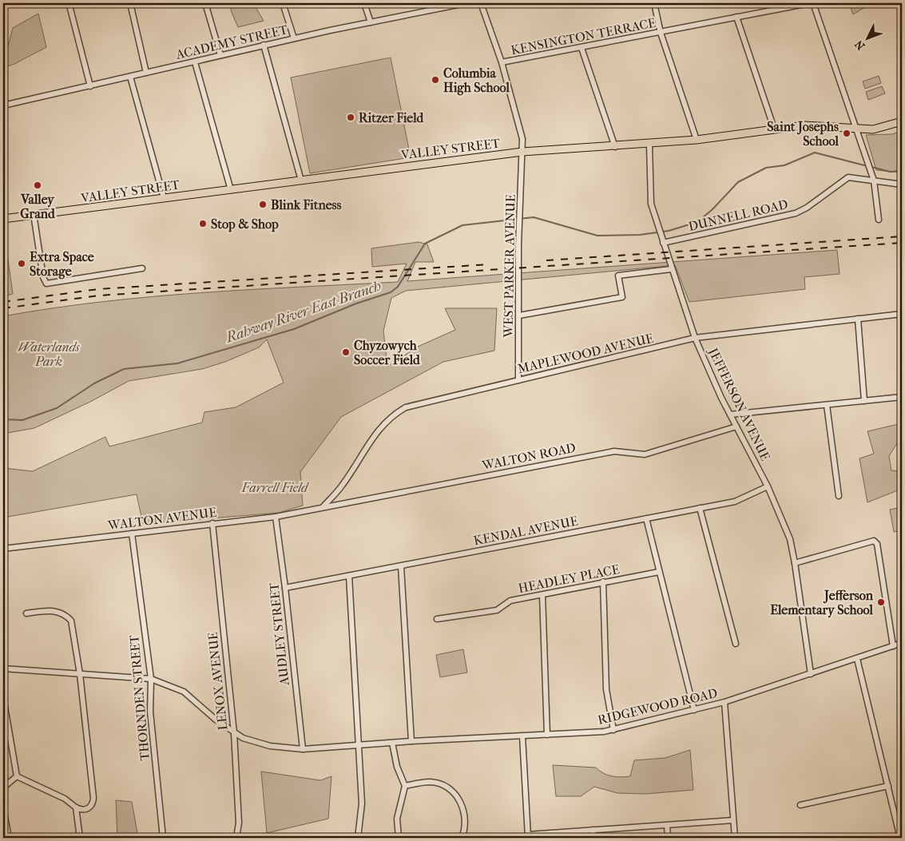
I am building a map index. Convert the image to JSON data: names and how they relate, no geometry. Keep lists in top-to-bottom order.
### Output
{
  "streets": {
    "main road": ["VALLEY STREET"],
    "street": [
      "KENSINGTON TERRACE",
      "ACADEMY STREET",
      "DUNNELL ROAD",
      "WEST PARKER AVENUE",
      "MAPLEWOOD AVENUE",
      "JEFFERSON AVENUE",
      "WALTON ROAD",
      "WALTON AVENUE",
      "KENDAL AVENUE",
      "HEADLEY PLACE",
      "AUDLEY STREET",
      "LENOX AVENUE",
      "THORNDEN STREET",
      "RIDGEWOOD ROAD"
    ]
  },
  "crossings": [
    ["KENSINGTON TERRACE", "WEST PARKER AVENUE"],
    ["VALLEY STREET", "WEST PARKER AVENUE"],
    ["VALLEY STREET", "JEFFERSON AVENUE"],
    ["DUNNELL ROAD", "JEFFERSON AVENUE"],
    ["WEST PARKER AVENUE", "MAPLEWOOD AVENUE"],
    ["MAPLEWOOD AVENUE", "JEFFERSON AVENUE"],
    ["MAPLEWOOD AVENUE", "WALTON ROAD"],
    ["MAPLEWOOD AVENUE", "WALTON AVENUE"],
    ["JEFFERSON AVENUE", "WALTON ROAD"],
    ["JEFFERSON AVENUE", "KENDAL AVENUE"],
    ["JEFFERSON AVENUE", "RIDGEWOOD ROAD"],
    ["WALTON ROAD", "WALTON AVENUE"],
    ["WALTON AVENUE", "AUDLEY STREET"],
    ["WALTON AVENUE", "LENOX AVENUE"],
    ["WALTON AVENUE", "THORNDEN STREET"],
    ["KENDAL AVENUE", "AUDLEY STREET"],
    ["AUDLEY STREET", "RIDGEWOOD ROAD"],
    ["LENOX AVENUE", "RIDGEWOOD ROAD"],
    ["THORNDEN STREET", "RIDGEWOOD ROAD"]
  ],
  "water": ["Rahway River East Branch"],
  "parks": ["Waterlands Park", "Farrell Field"],
  "places": [
    "Columbia High School",
    "Ritzer Field",
    "Saint Josephs School",
    "Valley Grand",
    "Blink Fitness",
    "Stop & Shop",
    "Extra Space Storage",
    "Chyzowych Soccer Field",
    "Jefferson Elementary School"
  ],
  "north": "bottom left"
}
